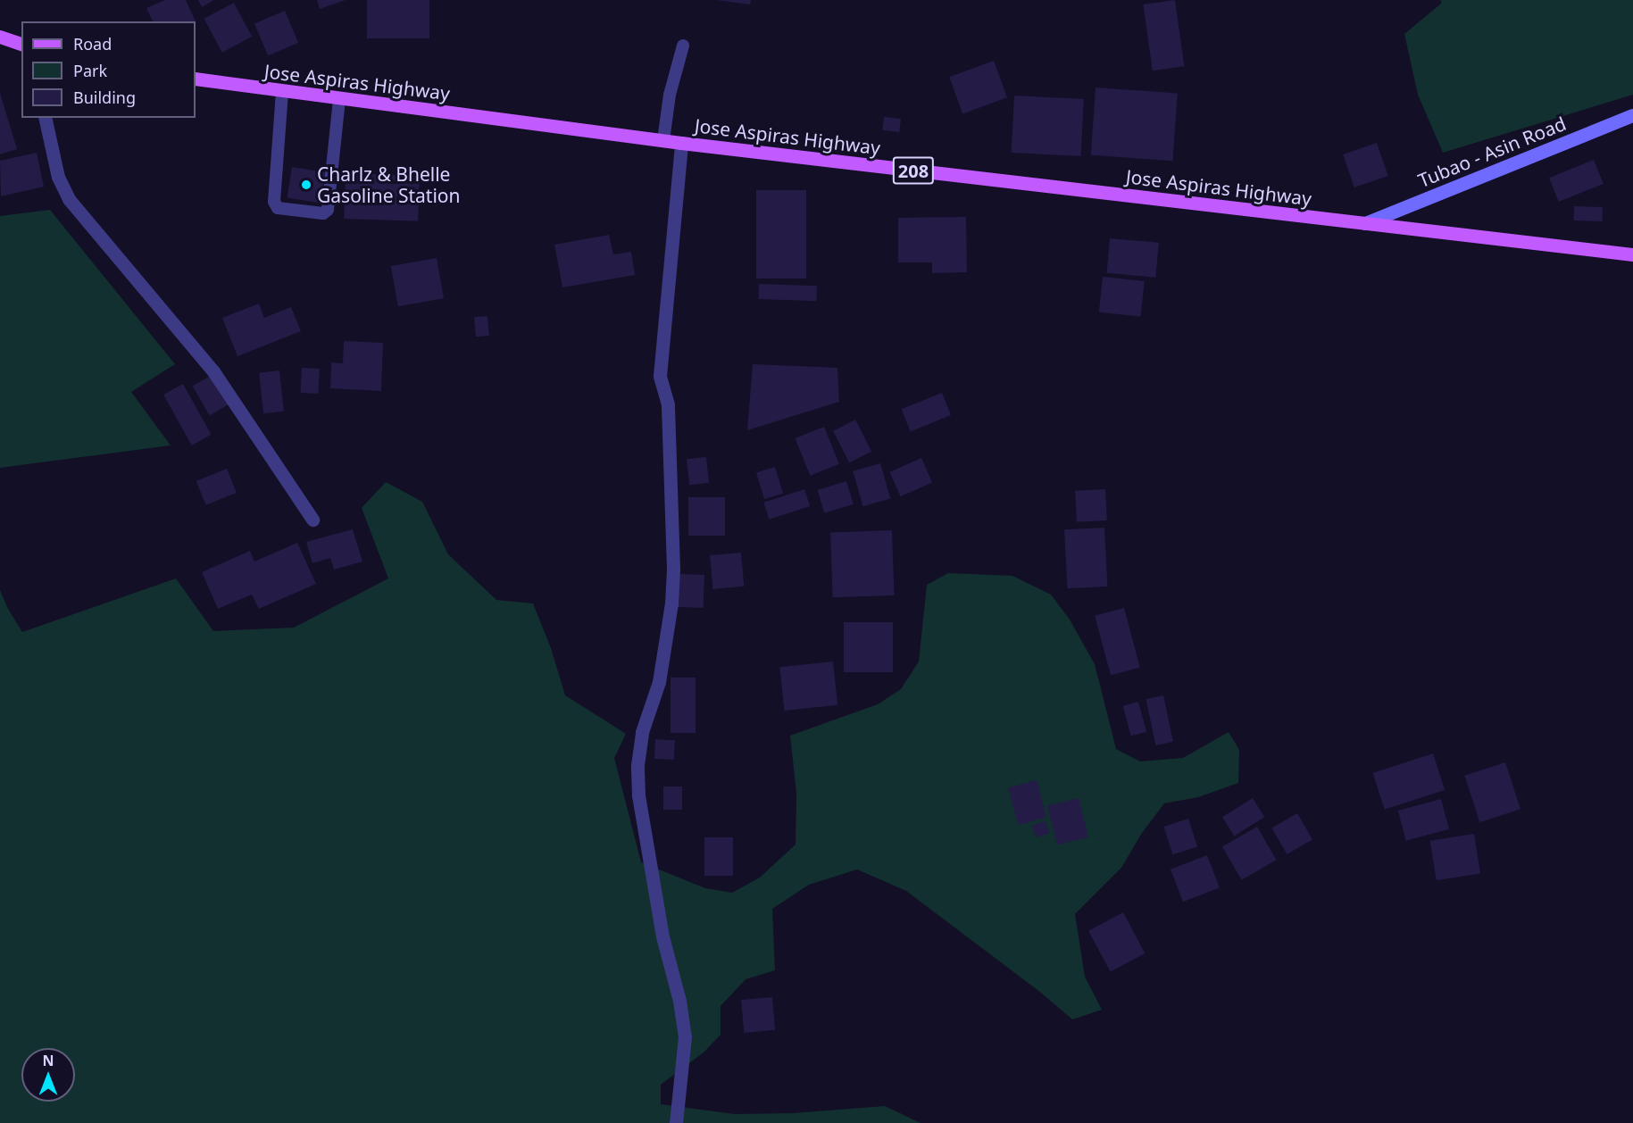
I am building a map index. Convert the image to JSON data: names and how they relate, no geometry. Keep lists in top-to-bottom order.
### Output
{
  "streets": {
    "main road": ["Jose Aspiras Highway", "Tubao - Asin Road", "208"]
  },
  "crossings": [
    ["Jose Aspiras Highway", "Tubao - Asin Road"]
  ],
  "places": ["Charlz & Bhelle Gasoline Station"],
  "legend": ["Road", "Park", "Building"],
  "north": "top"
}
